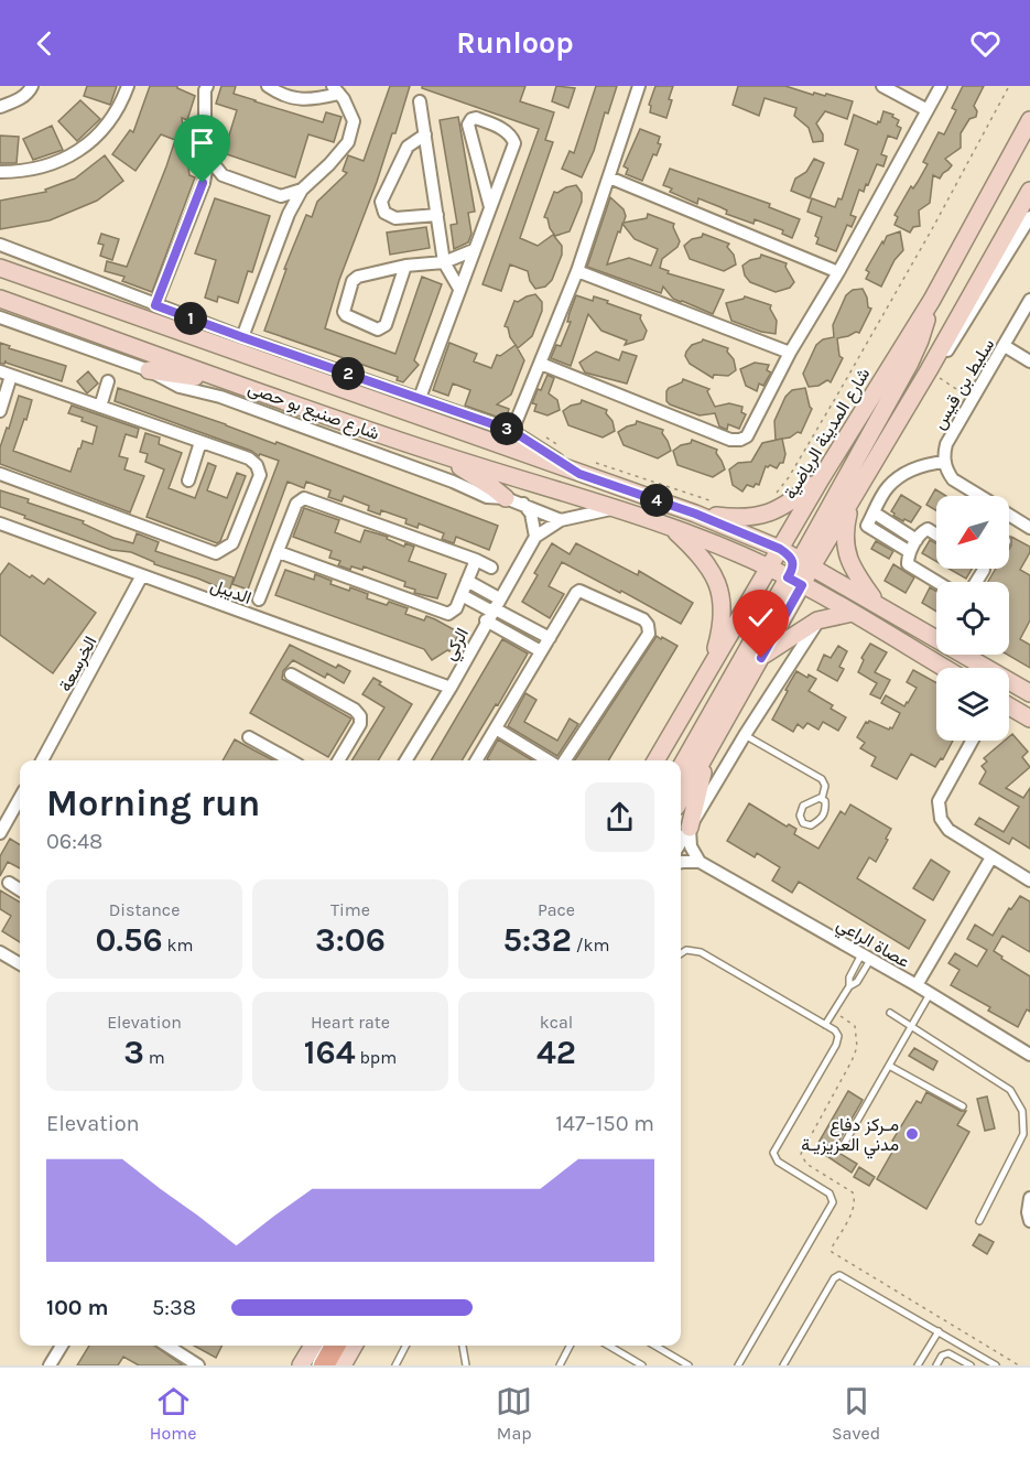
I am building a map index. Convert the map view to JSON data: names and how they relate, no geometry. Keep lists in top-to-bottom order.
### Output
{
  "streets": {
    "main road": ["شارع صنيع بو حصى", "شارع المدينة الرياضية"],
    "street": [
      "سليط بن قيس",
      "الديبل",
      "الركي",
      "الخرسعة",
      "عصاة الراعي"
    ]
  },
  "crossings": [
    ["شارع صنيع بو حصى", "شارع المدينة الرياضية"],
    ["شارع صنيع بو حصى", "الركي"],
    ["الديبل", "الركي"],
    ["الديبل", "الخرسعة"]
  ],
  "places": ["مـركز دفاع مدني العزيزيـة"],
  "north": "bottom left",
  "page": {
    "header": "Runloop",
    "pins": [
      "1",
      "2",
      "3",
      "4"
    ],
    "heading": ["Morning run", "06:48"],
    "stats": [
      ["Distance", "0.56 km"],
      ["Time", "3:06"],
      ["Pace", "5:32 /km"],
      ["Elevation", "3 m"],
      ["Heart rate", "164 bpm"],
      ["kcal", "42"]
    ],
    "chart": ["Elevation", "147–150 m"],
    "list": [
      {
        "name": "100 m",
        "note": "5:38"
      }
    ],
    "tabs": ["Home", "Map", "Saved"]
  }
}
